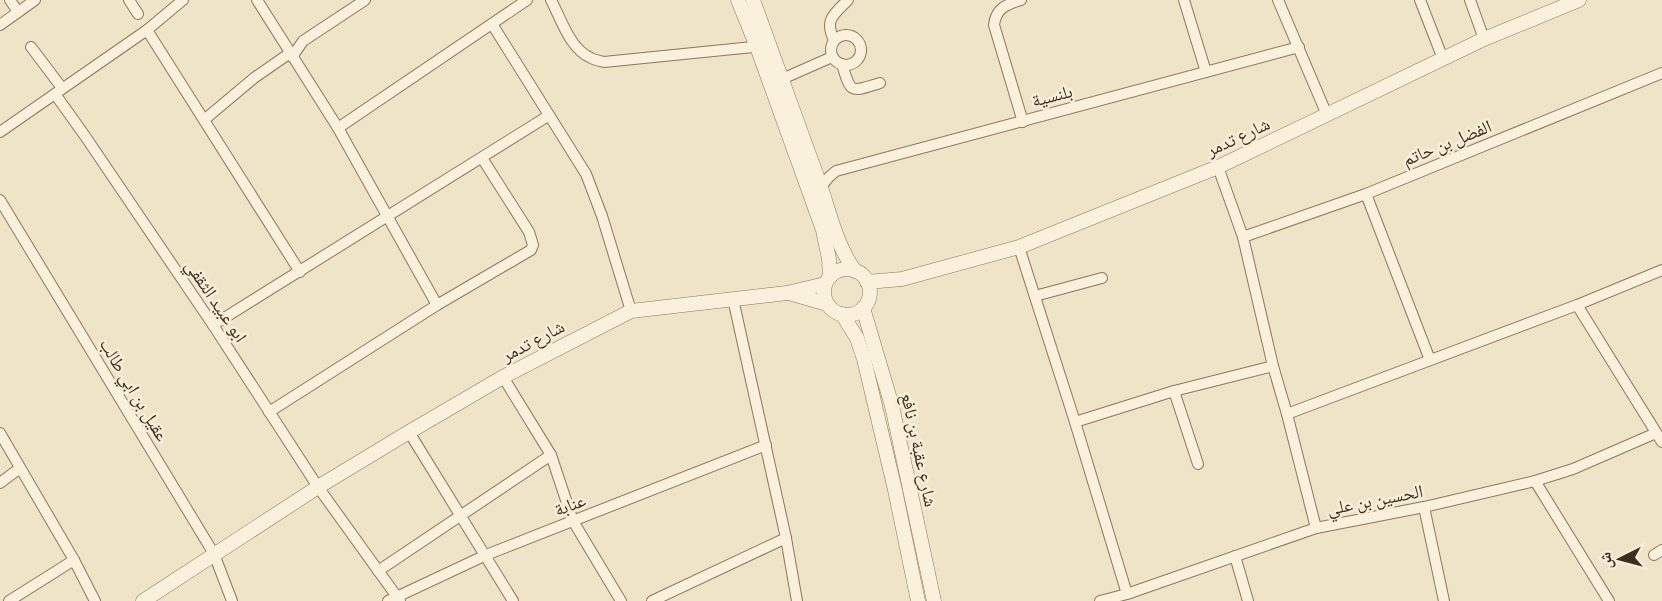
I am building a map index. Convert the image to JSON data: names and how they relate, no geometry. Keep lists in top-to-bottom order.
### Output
{
  "streets": {
    "street": [
      "بلنسية",
      "شارع تدمر",
      "الفضل بن حاتم",
      "ابو عبيد الثقفي",
      "عقيل بن ابي طالب",
      "شارع عقبة بن نافع",
      "الحسين بن علي",
      "عنابة"
    ]
  },
  "crossings": [
    ["شارع تدمر", "ابو عبيد الثقفي"],
    ["شارع تدمر", "عقيل بن ابي طالب"],
    ["شارع تدمر", "شارع عقبة بن نافع"]
  ],
  "north": "left"
}
